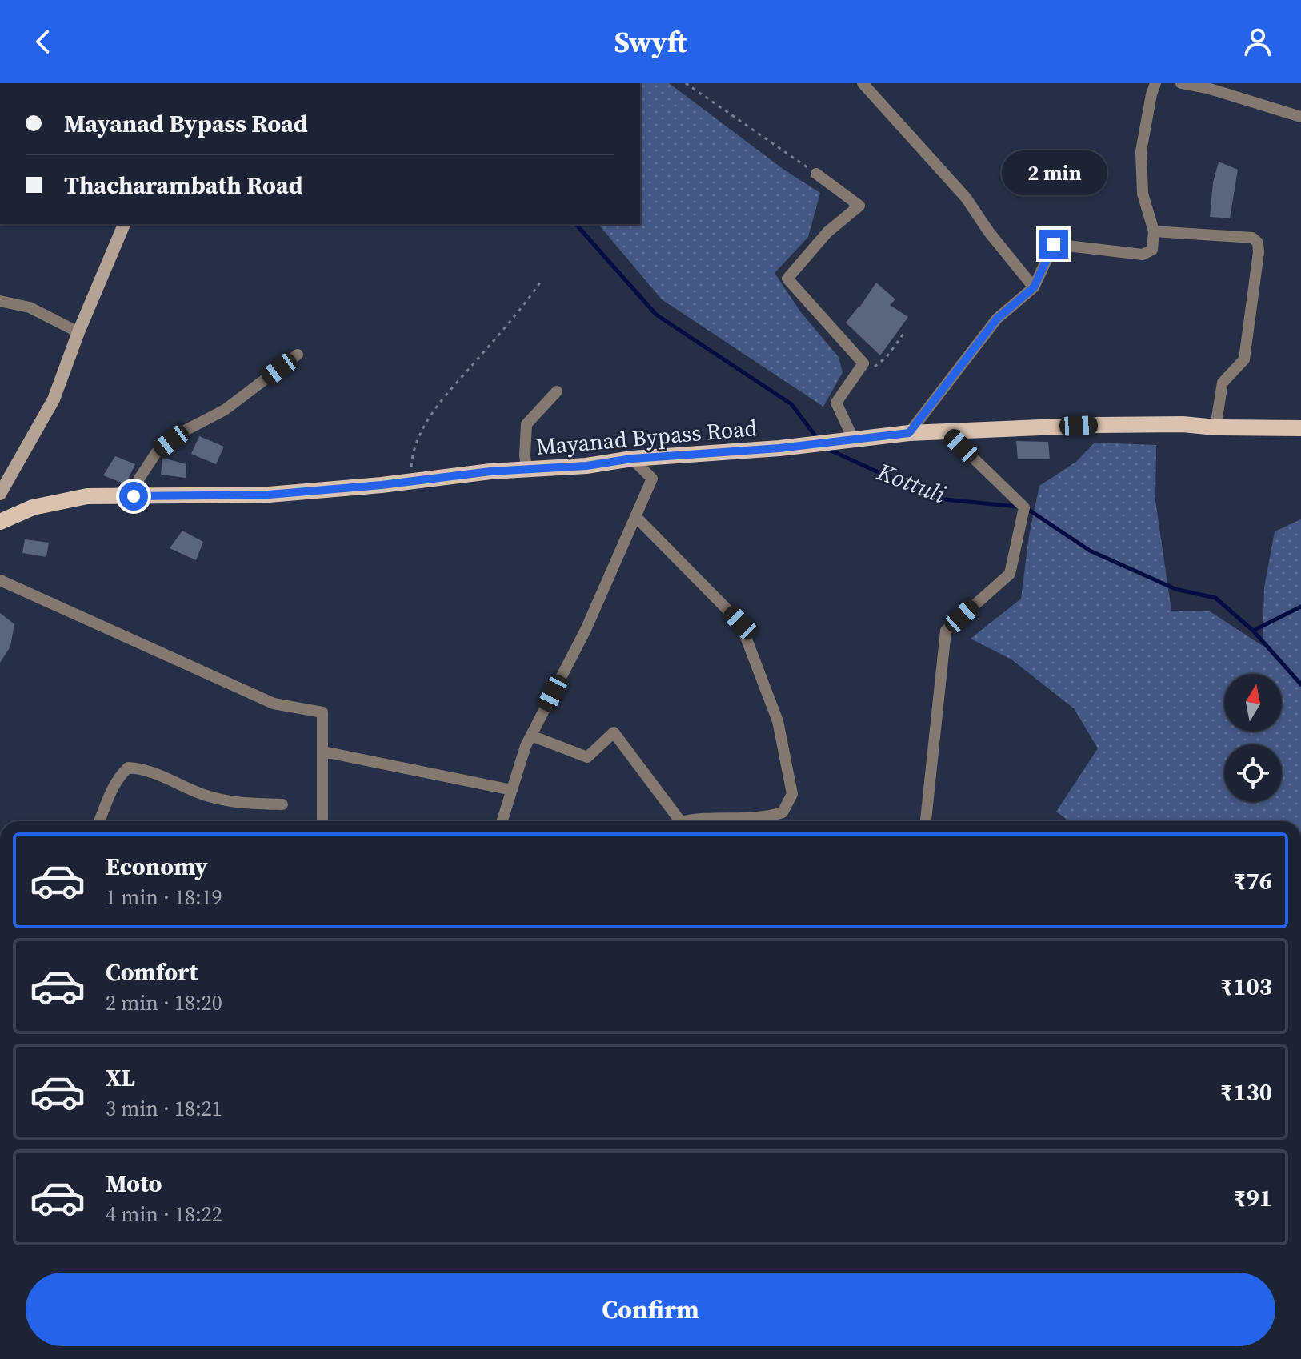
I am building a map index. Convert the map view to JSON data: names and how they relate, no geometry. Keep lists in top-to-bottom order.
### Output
{
  "streets": {
    "main road": ["Mayanad Bypass Road"]
  },
  "water": ["Kottuli"],
  "north": "top",
  "page": {
    "header": "Swyft",
    "banner": ["Mayanad Bypass Road", "Thacharambath Road"],
    "bubble": "2 min",
    "list": [
      {
        "name": "Economy",
        "note": "1 min · 18:19",
        "value": "₹76"
      },
      {
        "name": "Comfort",
        "note": "2 min · 18:20",
        "value": "₹103"
      },
      {
        "name": "XL",
        "note": "3 min · 18:21",
        "value": "₹130"
      },
      {
        "name": "Moto",
        "note": "4 min · 18:22",
        "value": "₹91"
      }
    ],
    "buttons": "Confirm"
  }
}
